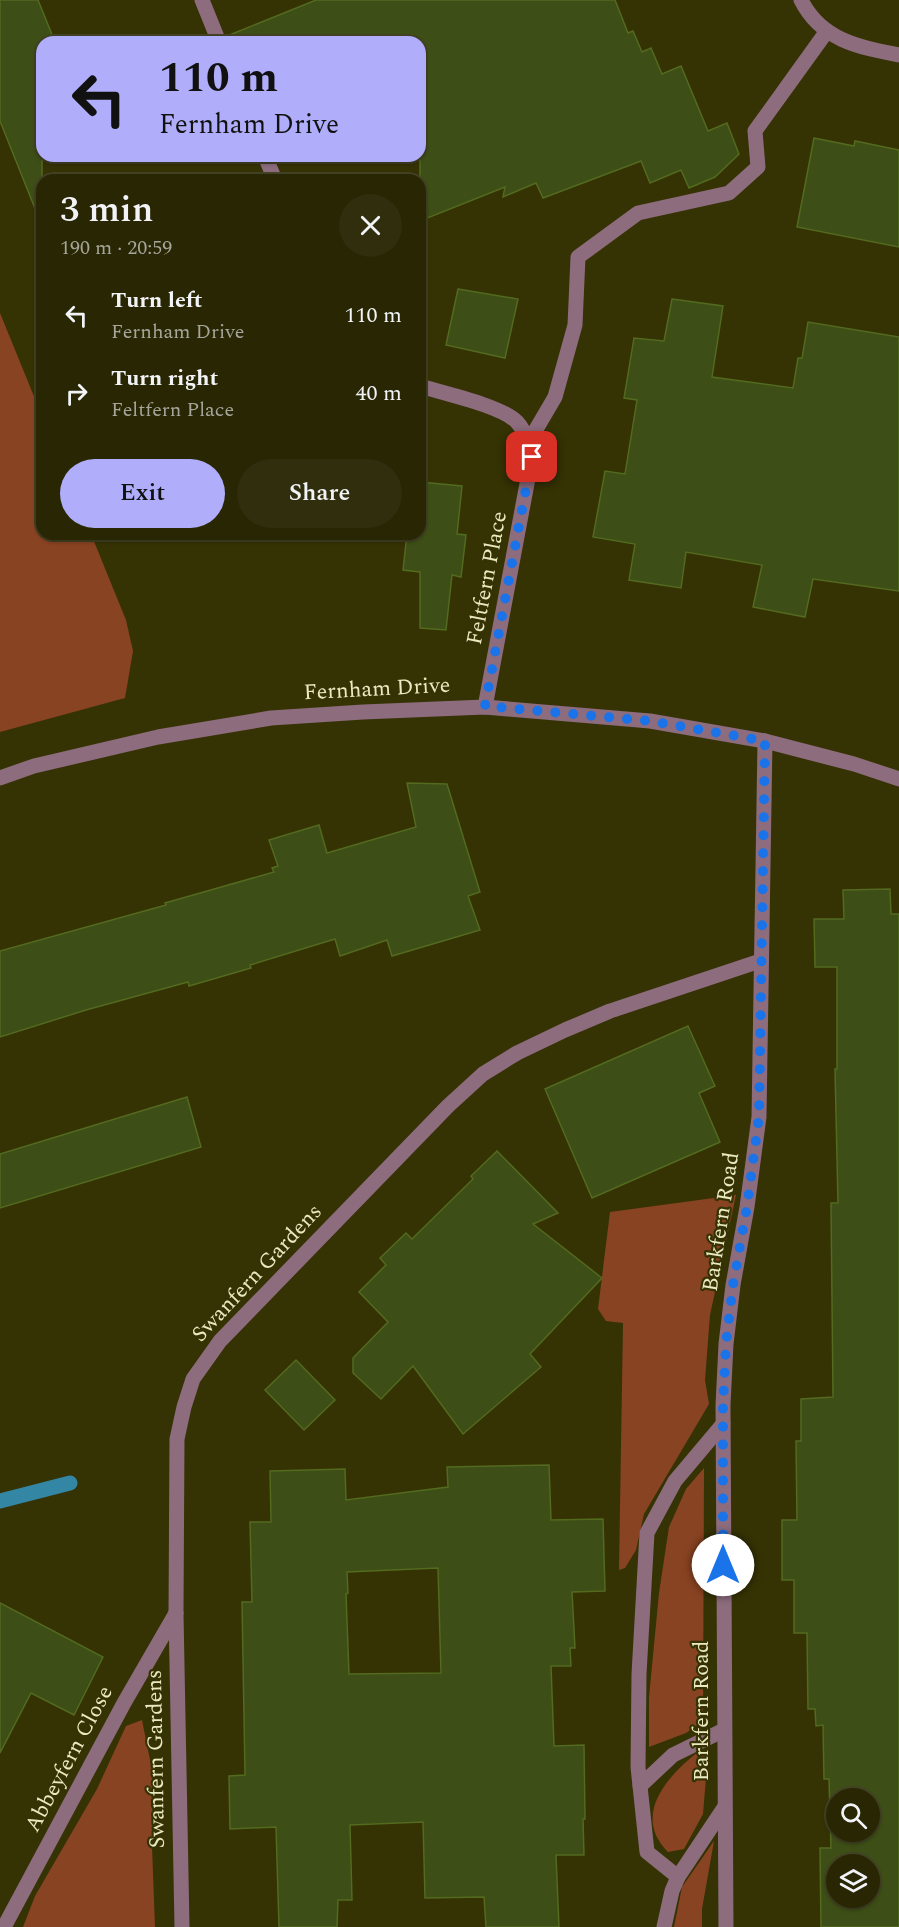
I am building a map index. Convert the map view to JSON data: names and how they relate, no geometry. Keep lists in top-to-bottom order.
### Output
{
  "streets": {
    "street": [
      "Feltfern Place",
      "Fernham Drive",
      "Barkfern Road",
      "Swanfern Gardens",
      "Abbeyfern Close"
    ]
  },
  "crossings": [
    ["Feltfern Place", "Fernham Drive"],
    ["Fernham Drive", "Barkfern Road"],
    ["Barkfern Road", "Swanfern Gardens"],
    ["Swanfern Gardens", "Abbeyfern Close"]
  ],
  "page": {
    "turn": ["110 m", "Fernham Drive"],
    "heading": ["3 min", "190 m · 20:59"],
    "list": [
      {
        "name": "Turn left",
        "note": "Fernham Drive",
        "value": "110 m"
      },
      {
        "name": "Turn right",
        "note": "Feltfern Place",
        "value": "40 m"
      }
    ],
    "buttons": ["Exit", "Share"]
  }
}
